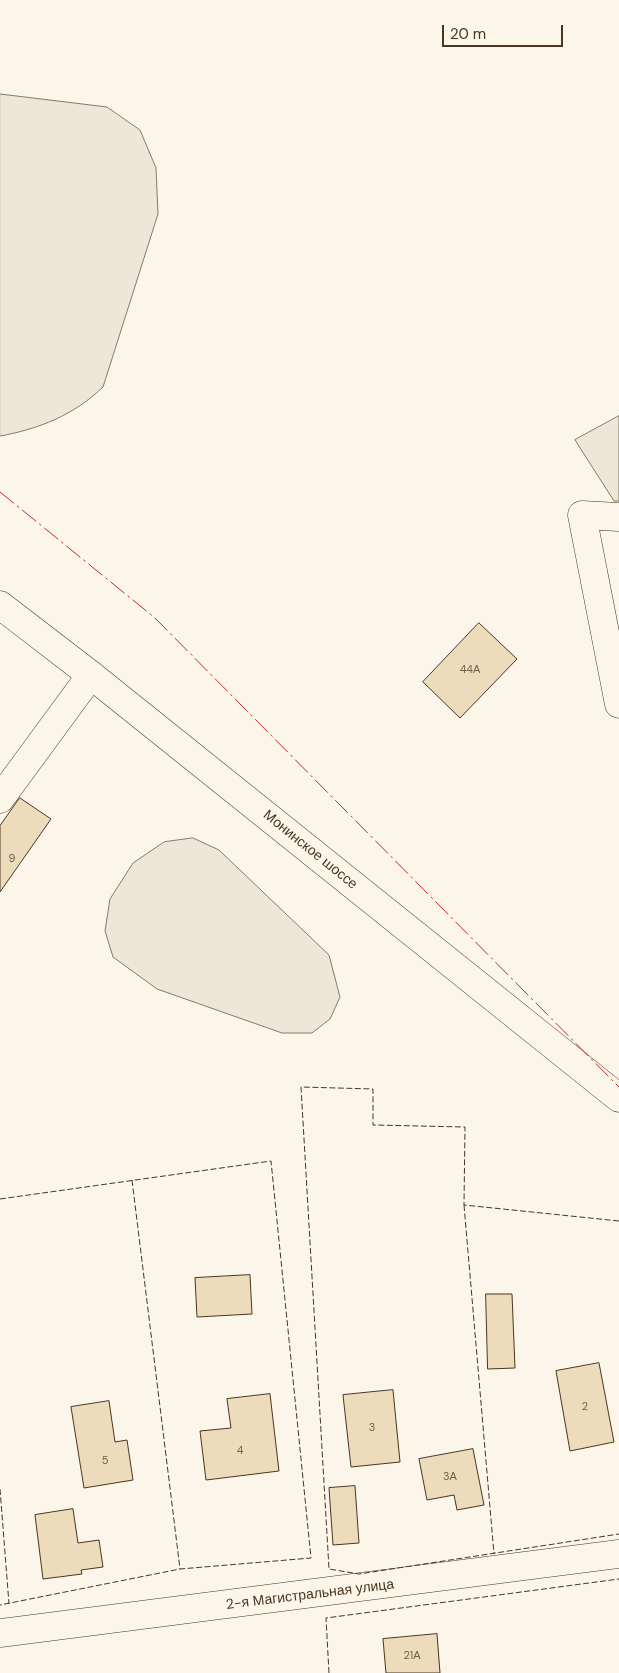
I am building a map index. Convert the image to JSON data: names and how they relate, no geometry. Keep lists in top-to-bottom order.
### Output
{
  "streets": {
    "main road": ["Монинское шоссе", "2-я Магистральная улица"]
  },
  "house_numbers": [
    "44А",
    "9",
    "2",
    "3",
    "4",
    "5",
    "3А",
    "21А"
  ],
  "scale_bar": "20 m"
}
